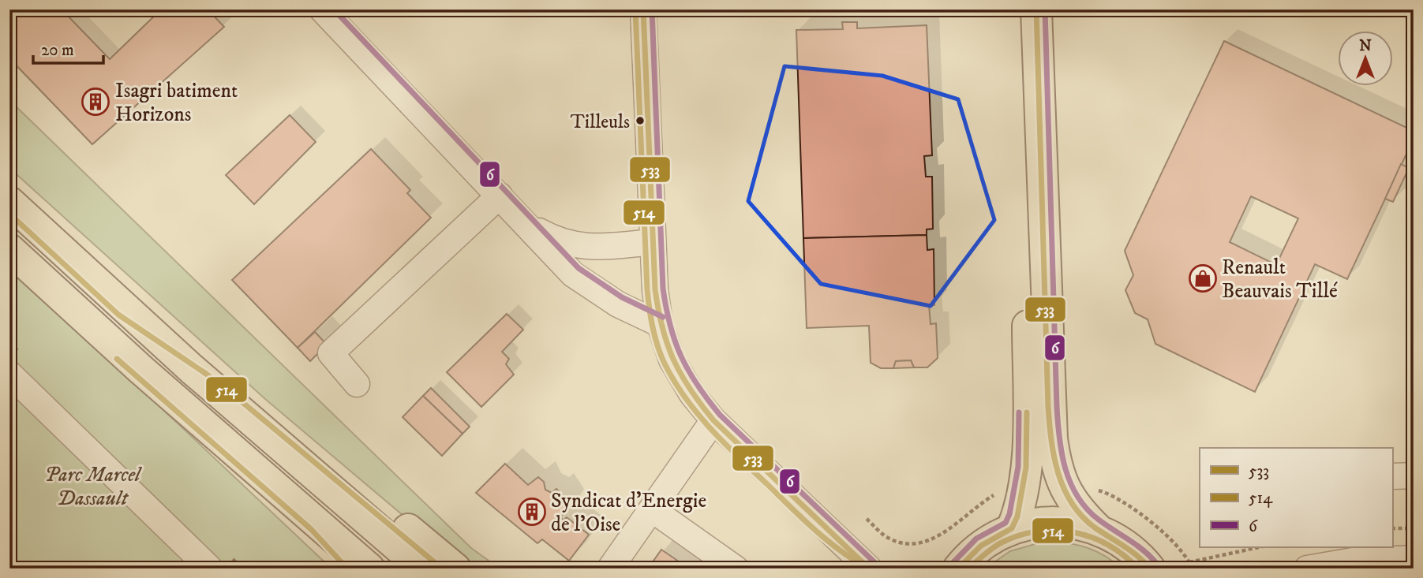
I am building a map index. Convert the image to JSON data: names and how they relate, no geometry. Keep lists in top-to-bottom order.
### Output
{
  "parks": ["Parc Marcel Dassault"],
  "places": {
    "building": ["Isagri batiment Horizons", "Syndicat d'Energie de l'Oise"],
    "other": ["Tilleuls"],
    "shop": ["Renault Beauvais Tillé"]
  },
  "lines": ["transit line 533", "transit line 514", "transit line 6"],
  "legend": ["533", "514", "6"],
  "scale_bar": "20 m",
  "north": "top"
}
